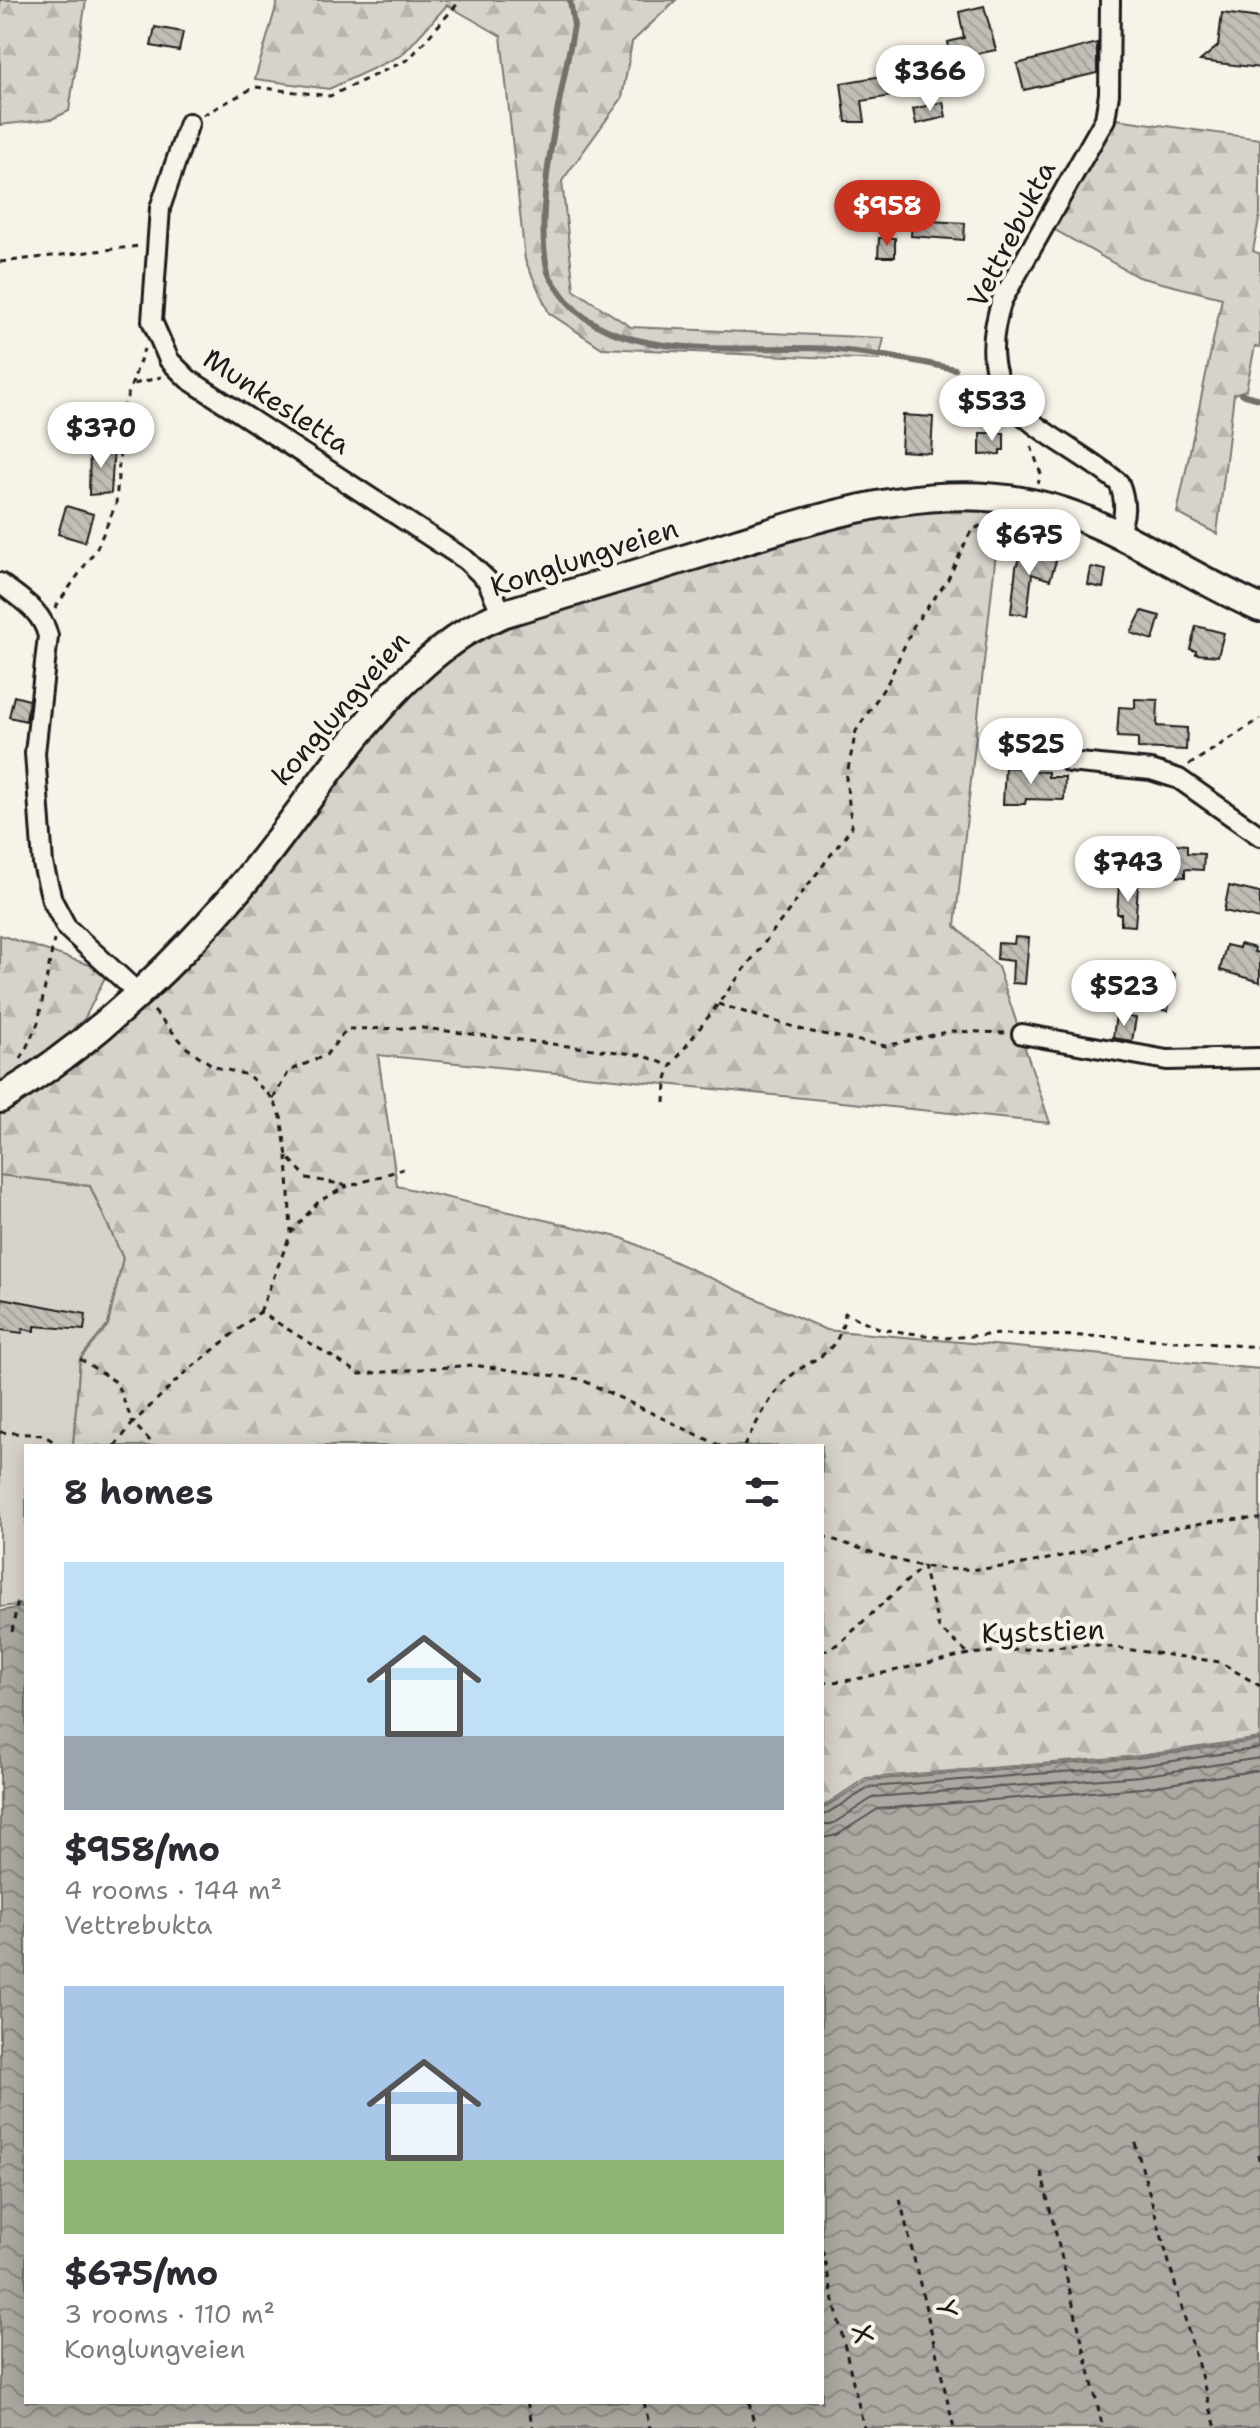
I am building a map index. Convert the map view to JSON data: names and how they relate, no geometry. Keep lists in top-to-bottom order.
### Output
{
  "streets": {
    "street": ["Vettrebukta", "Munkesletta", "Konglungveien"],
    "path": ["Kyststien", "Y", "X"]
  },
  "crossings": [
    ["Vettrebukta", "Konglungveien"],
    ["Munkesletta", "Konglungveien"]
  ],
  "page": {
    "price": [
      "$366",
      "$958",
      "$533",
      "$370",
      "$675",
      "$525",
      "$743",
      "$523"
    ],
    "heading": "8 homes",
    "list": [
      {
        "name": "$958/mo",
        "note": "4 rooms · 144 m² · Vettrebukta"
      },
      {
        "name": "$675/mo",
        "note": "3 rooms · 110 m² · Konglungveien"
      }
    ]
  }
}
